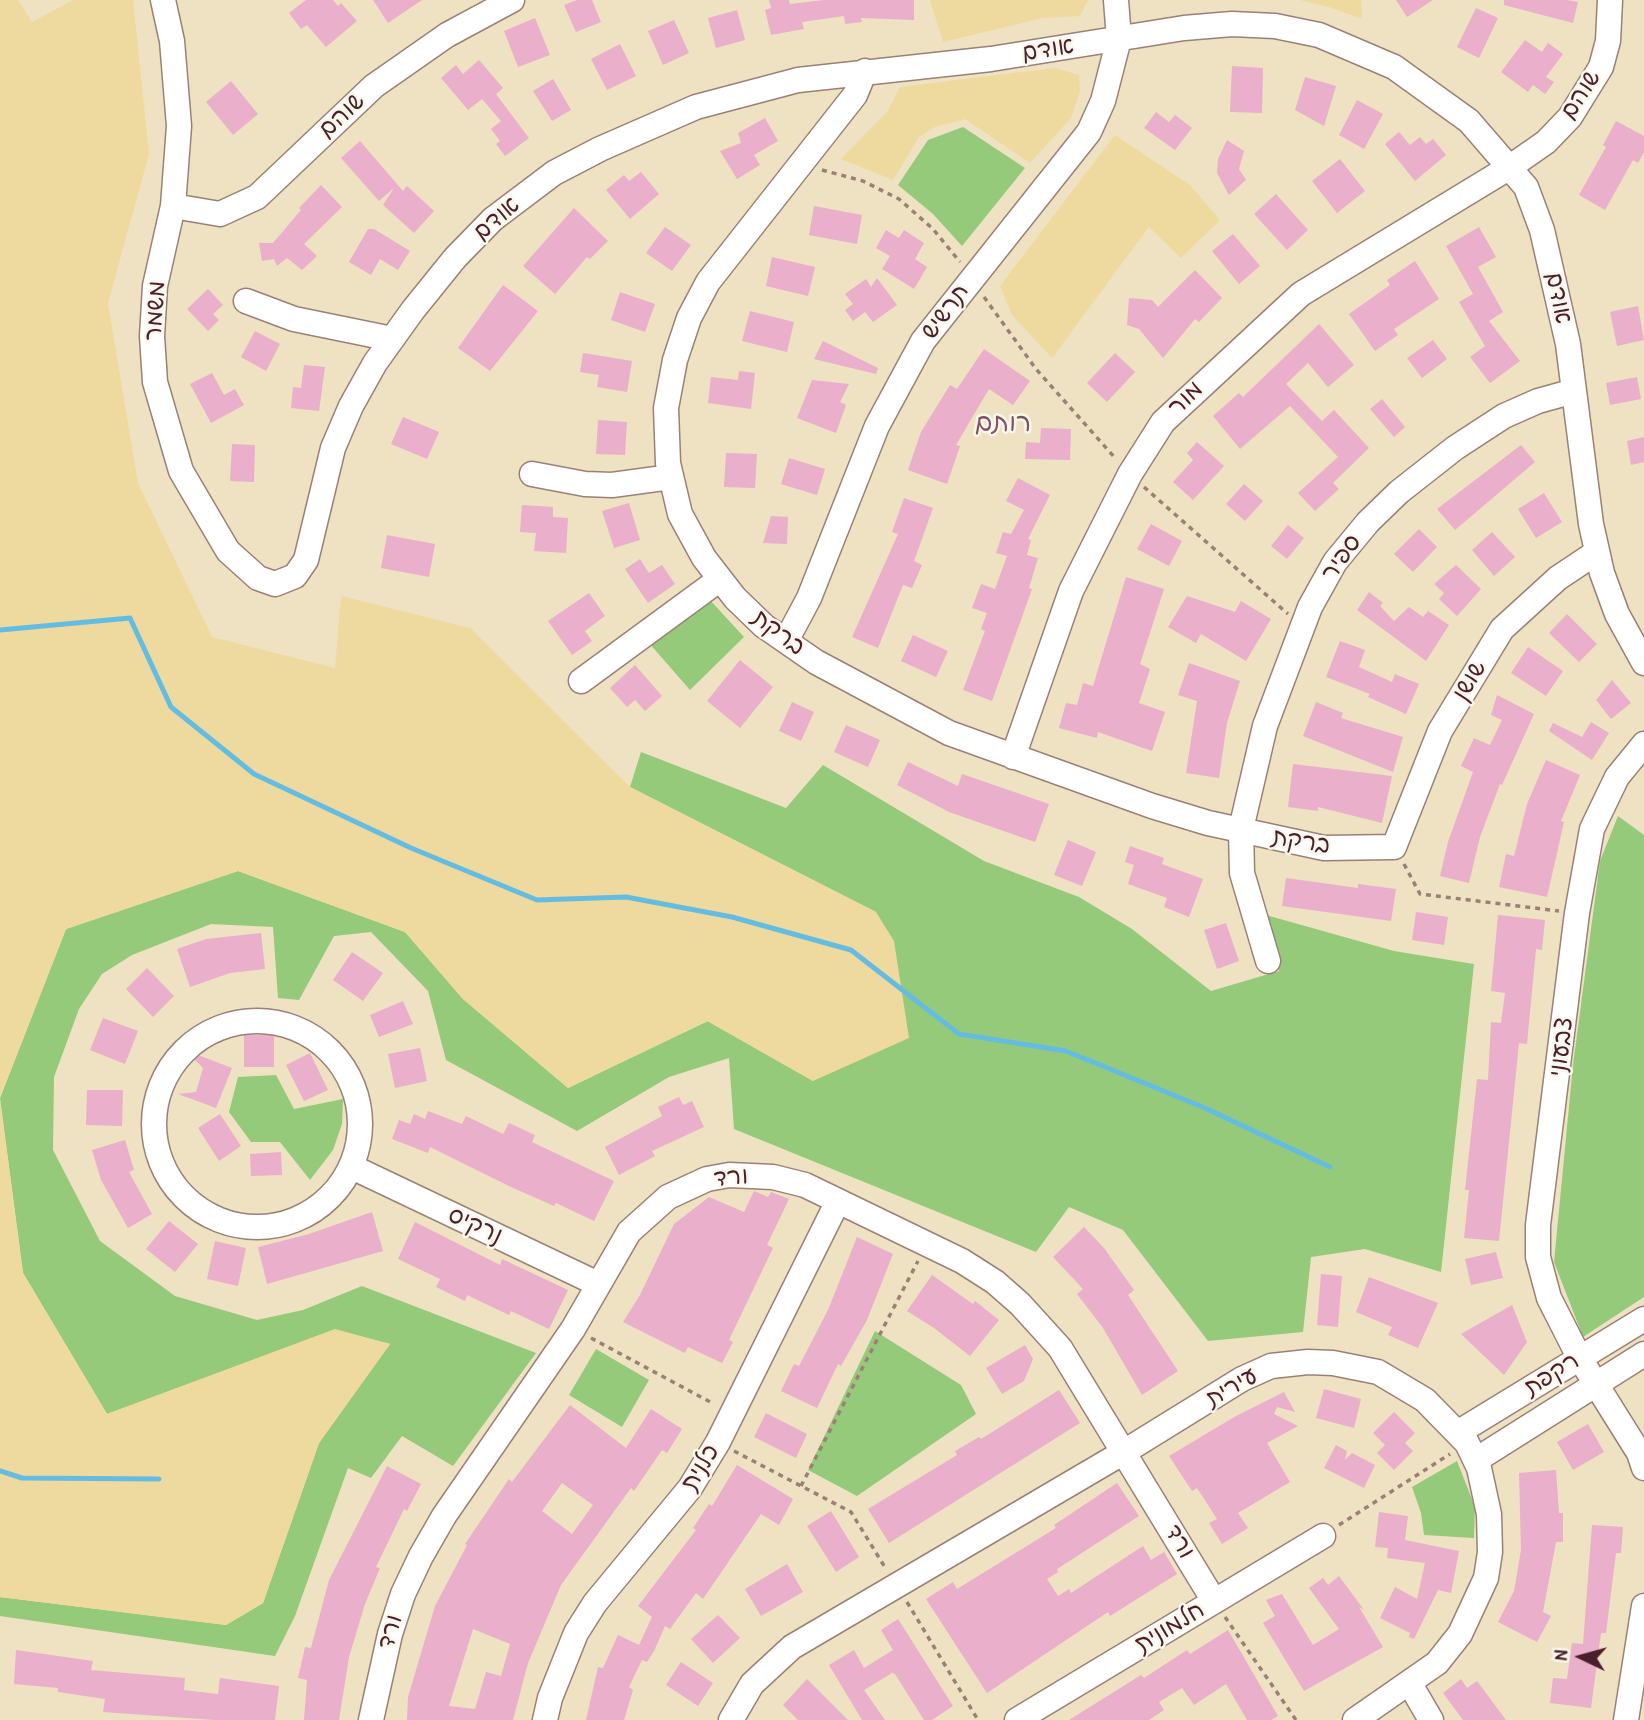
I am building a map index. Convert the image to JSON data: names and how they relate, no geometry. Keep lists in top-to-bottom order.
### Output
{
  "streets": {
    "street": [
      "אודם",
      "שוהם",
      "משמר",
      "תרשיש",
      "מור",
      "ספיר",
      "ברקת",
      "שושן",
      "צבעוני",
      "ורד",
      "נרקיס",
      "רקפת",
      "עירית",
      "כלנית",
      "חלמונית"
    ]
  },
  "crossings": [
    ["אודם", "שוהם"],
    ["אודם", "משמר"],
    ["אודם", "תרשיש"],
    ["אודם", "מור"],
    ["אודם", "ספיר"],
    ["אודם", "ברקת"],
    ["אודם", "שושן"],
    ["שוהם", "משמר"],
    ["שוהם", "מור"],
    ["תרשיש", "ברקת"],
    ["מור", "ברקת"],
    ["ספיר", "ברקת"],
    ["ברקת", "שושן"],
    ["צבעוני", "רקפת"],
    ["ורד", "נרקיס"],
    ["ורד", "עירית"],
    ["ורד", "כלנית"],
    ["ורד", "חלמונית"],
    ["רקפת", "עירית"]
  ],
  "districts": ["רותם"],
  "north": "left"
}
